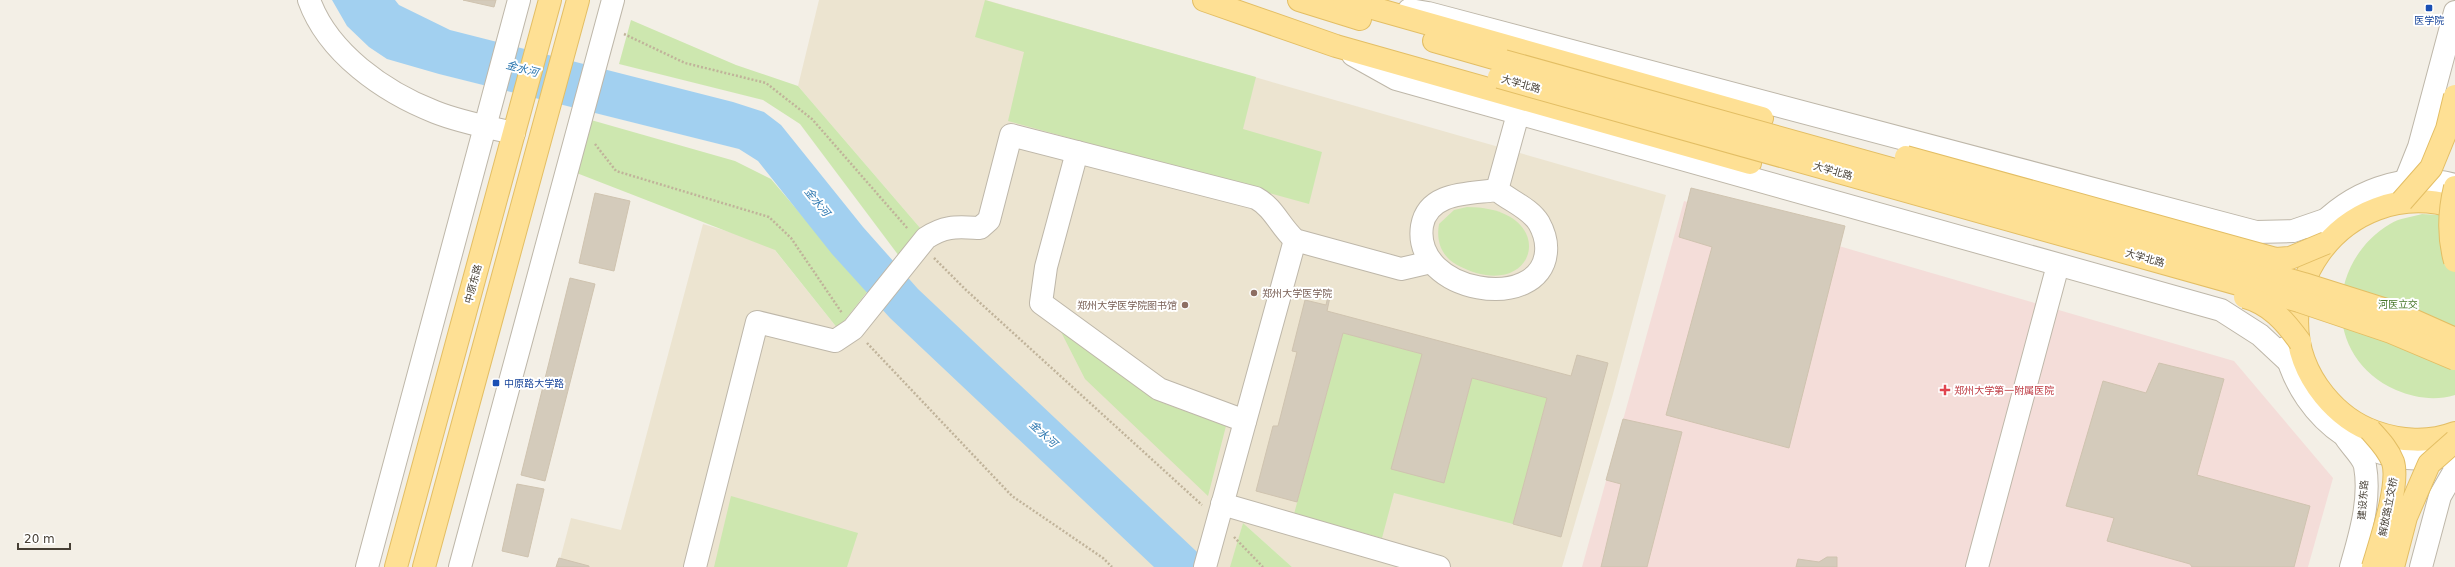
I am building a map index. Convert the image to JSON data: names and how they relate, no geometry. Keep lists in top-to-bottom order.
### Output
{
  "streets": {
    "main road": ["大学北路", "中原东路", "解放路立交桥"],
    "street": ["建设东路"]
  },
  "water": ["金水河"],
  "parks": ["河医立交"],
  "places": {
    "transit": ["医学院", "中原路大学路"],
    "other": ["郑州大学医学院", "郑州大学医学院图书馆"],
    "health": ["郑州大学第一附属医院"]
  },
  "scale_bar": "20 m"
}
